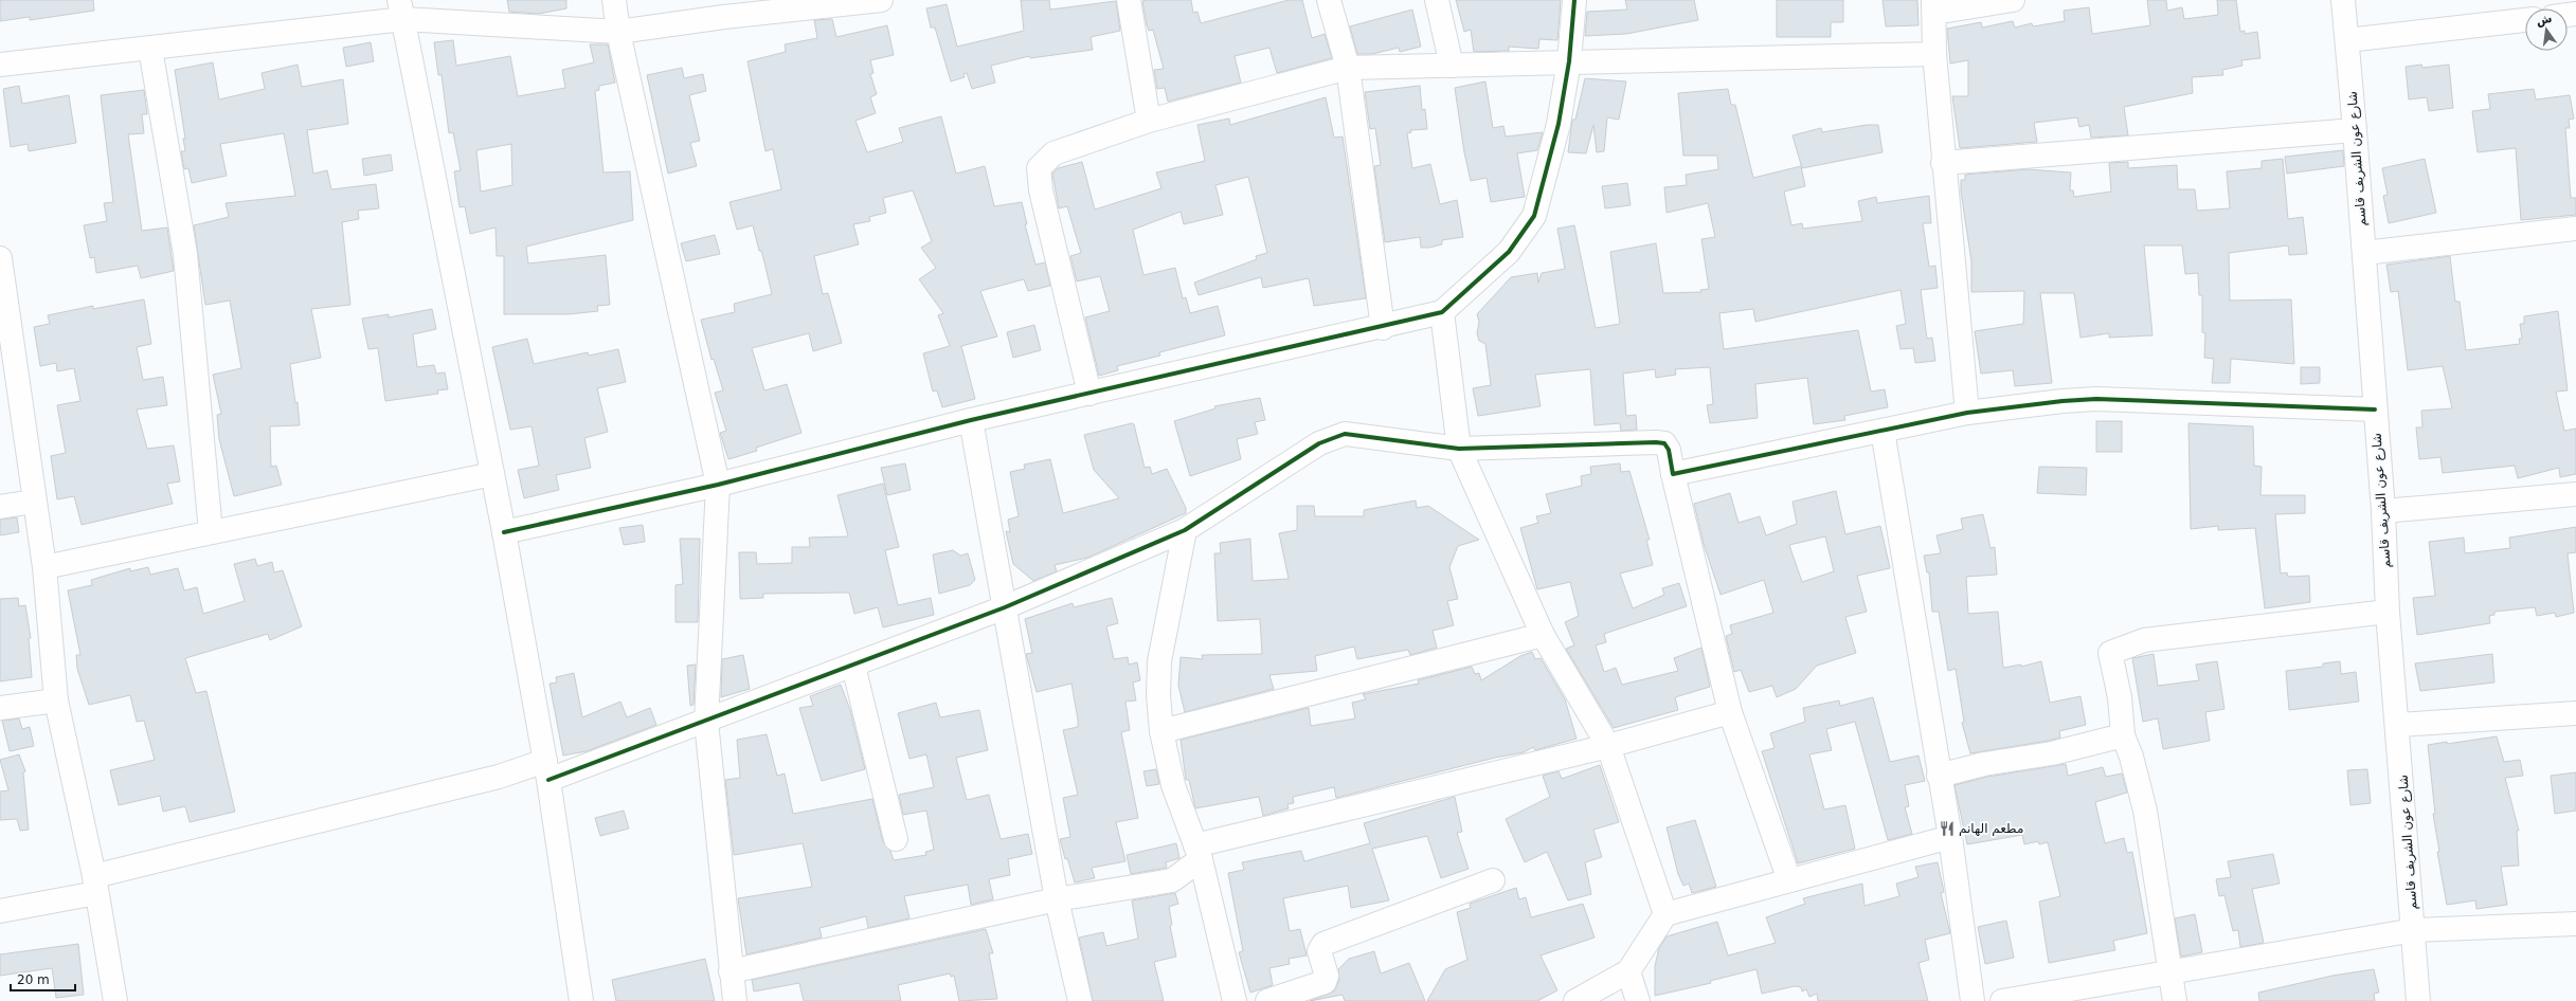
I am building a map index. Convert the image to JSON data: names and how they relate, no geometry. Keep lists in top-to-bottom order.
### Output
{
  "streets": {
    "street": ["شارع عون الشريف قاسم"]
  },
  "places": {
    "restaurant": ["مطعم الهانم"]
  },
  "scale_bar": "20 m",
  "north": "top"
}
